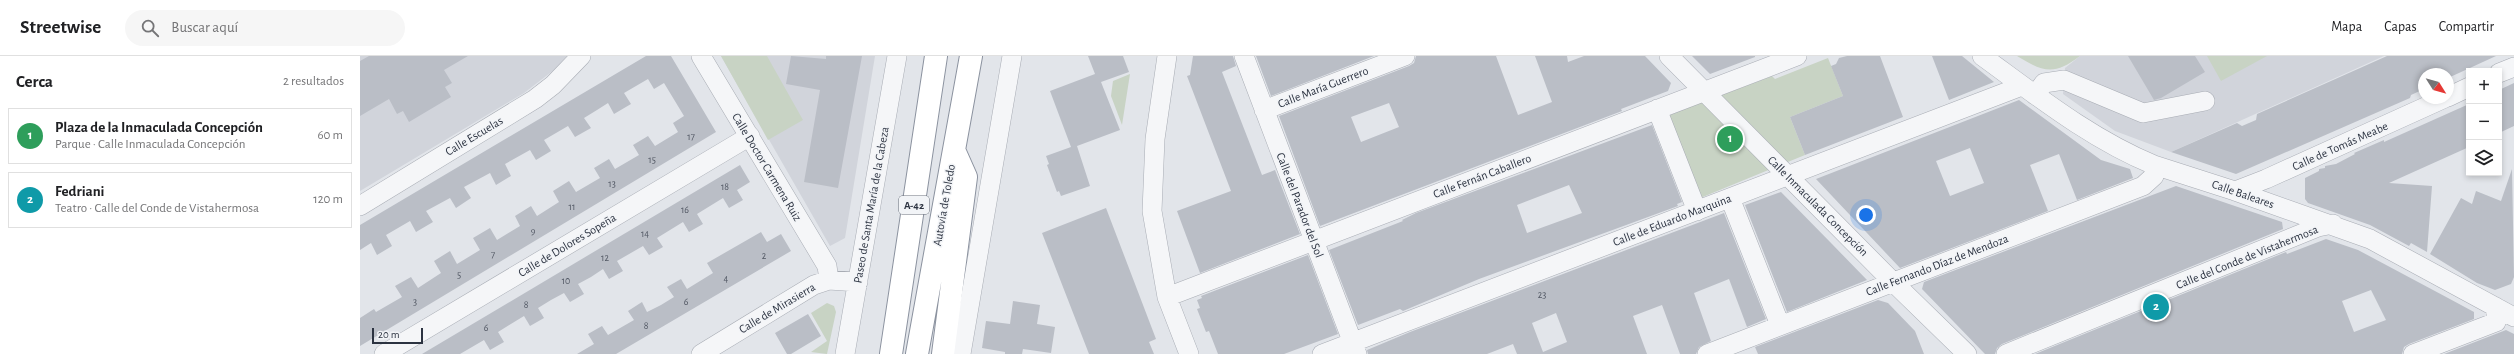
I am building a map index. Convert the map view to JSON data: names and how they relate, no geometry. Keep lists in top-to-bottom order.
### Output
{
  "streets": {
    "highway": ["A-42", "Autovía de Toledo"],
    "street": [
      "Calle María Guerrero",
      "Calle Escuelas",
      "Calle de Tomás Meabe",
      "Calle Doctor Carmena Ruiz",
      "Calle Fernán Caballero",
      "Calle Baleares",
      "Paseo de Santa María de la Cabeza",
      "Calle del Parador del Sol",
      "Calle Inmaculada Concepción",
      "Calle de Eduardo Marquina",
      "Calle de Dolores Sopeña",
      "Calle del Conde de Vistahermosa",
      "Calle Fernando Díaz de Mendoza",
      "Calle de Mirasierra"
    ]
  },
  "crossings": [
    ["Calle María Guerrero", "Calle del Parador del Sol"],
    ["Calle de Tomás Meabe", "Calle Baleares"],
    ["Calle Doctor Carmena Ruiz", "Calle de Dolores Sopeña"],
    ["Calle Doctor Carmena Ruiz", "Calle de Mirasierra"],
    ["Calle Fernán Caballero", "Calle del Parador del Sol"],
    ["Calle Fernán Caballero", "Calle Inmaculada Concepción"],
    ["Calle Baleares", "Calle de Eduardo Marquina"],
    ["Calle Baleares", "Calle del Conde de Vistahermosa"],
    ["Calle Baleares", "Calle Fernando Díaz de Mendoza"],
    ["Paseo de Santa María de la Cabeza", "Calle de Mirasierra"],
    ["Calle del Parador del Sol", "Calle de Eduardo Marquina"],
    ["Calle Inmaculada Concepción", "Calle de Eduardo Marquina"],
    ["Calle Inmaculada Concepción", "Calle Fernando Díaz de Mendoza"]
  ],
  "house_numbers": [
    "17",
    "15",
    "13",
    "18",
    "11",
    "16",
    "9",
    "14",
    "7",
    "2",
    "12",
    "5",
    "4",
    "10",
    "23",
    "3",
    "6",
    "8",
    "8",
    "6"
  ],
  "scale_bar": "20 m",
  "north": "bottom right",
  "page": {
    "header": "Streetwise",
    "search": "Buscar aquí",
    "nav": ["Mapa", "Capas", "Compartir"],
    "heading": ["Cerca", "2 resultados"],
    "map_buttons": ["+", "−"],
    "list": [
      {
        "mark": "1",
        "name": "Plaza de la Inmaculada Concepción",
        "note": "Parque · Calle Inmaculada Concepción",
        "value": "60 m"
      },
      {
        "mark": "2",
        "name": "Fedriani",
        "note": "Teatro · Calle del Conde de Vistahermosa",
        "value": "120 m"
      }
    ],
    "pins": ["1", "2"],
    "scale": "20 m"
  }
}
